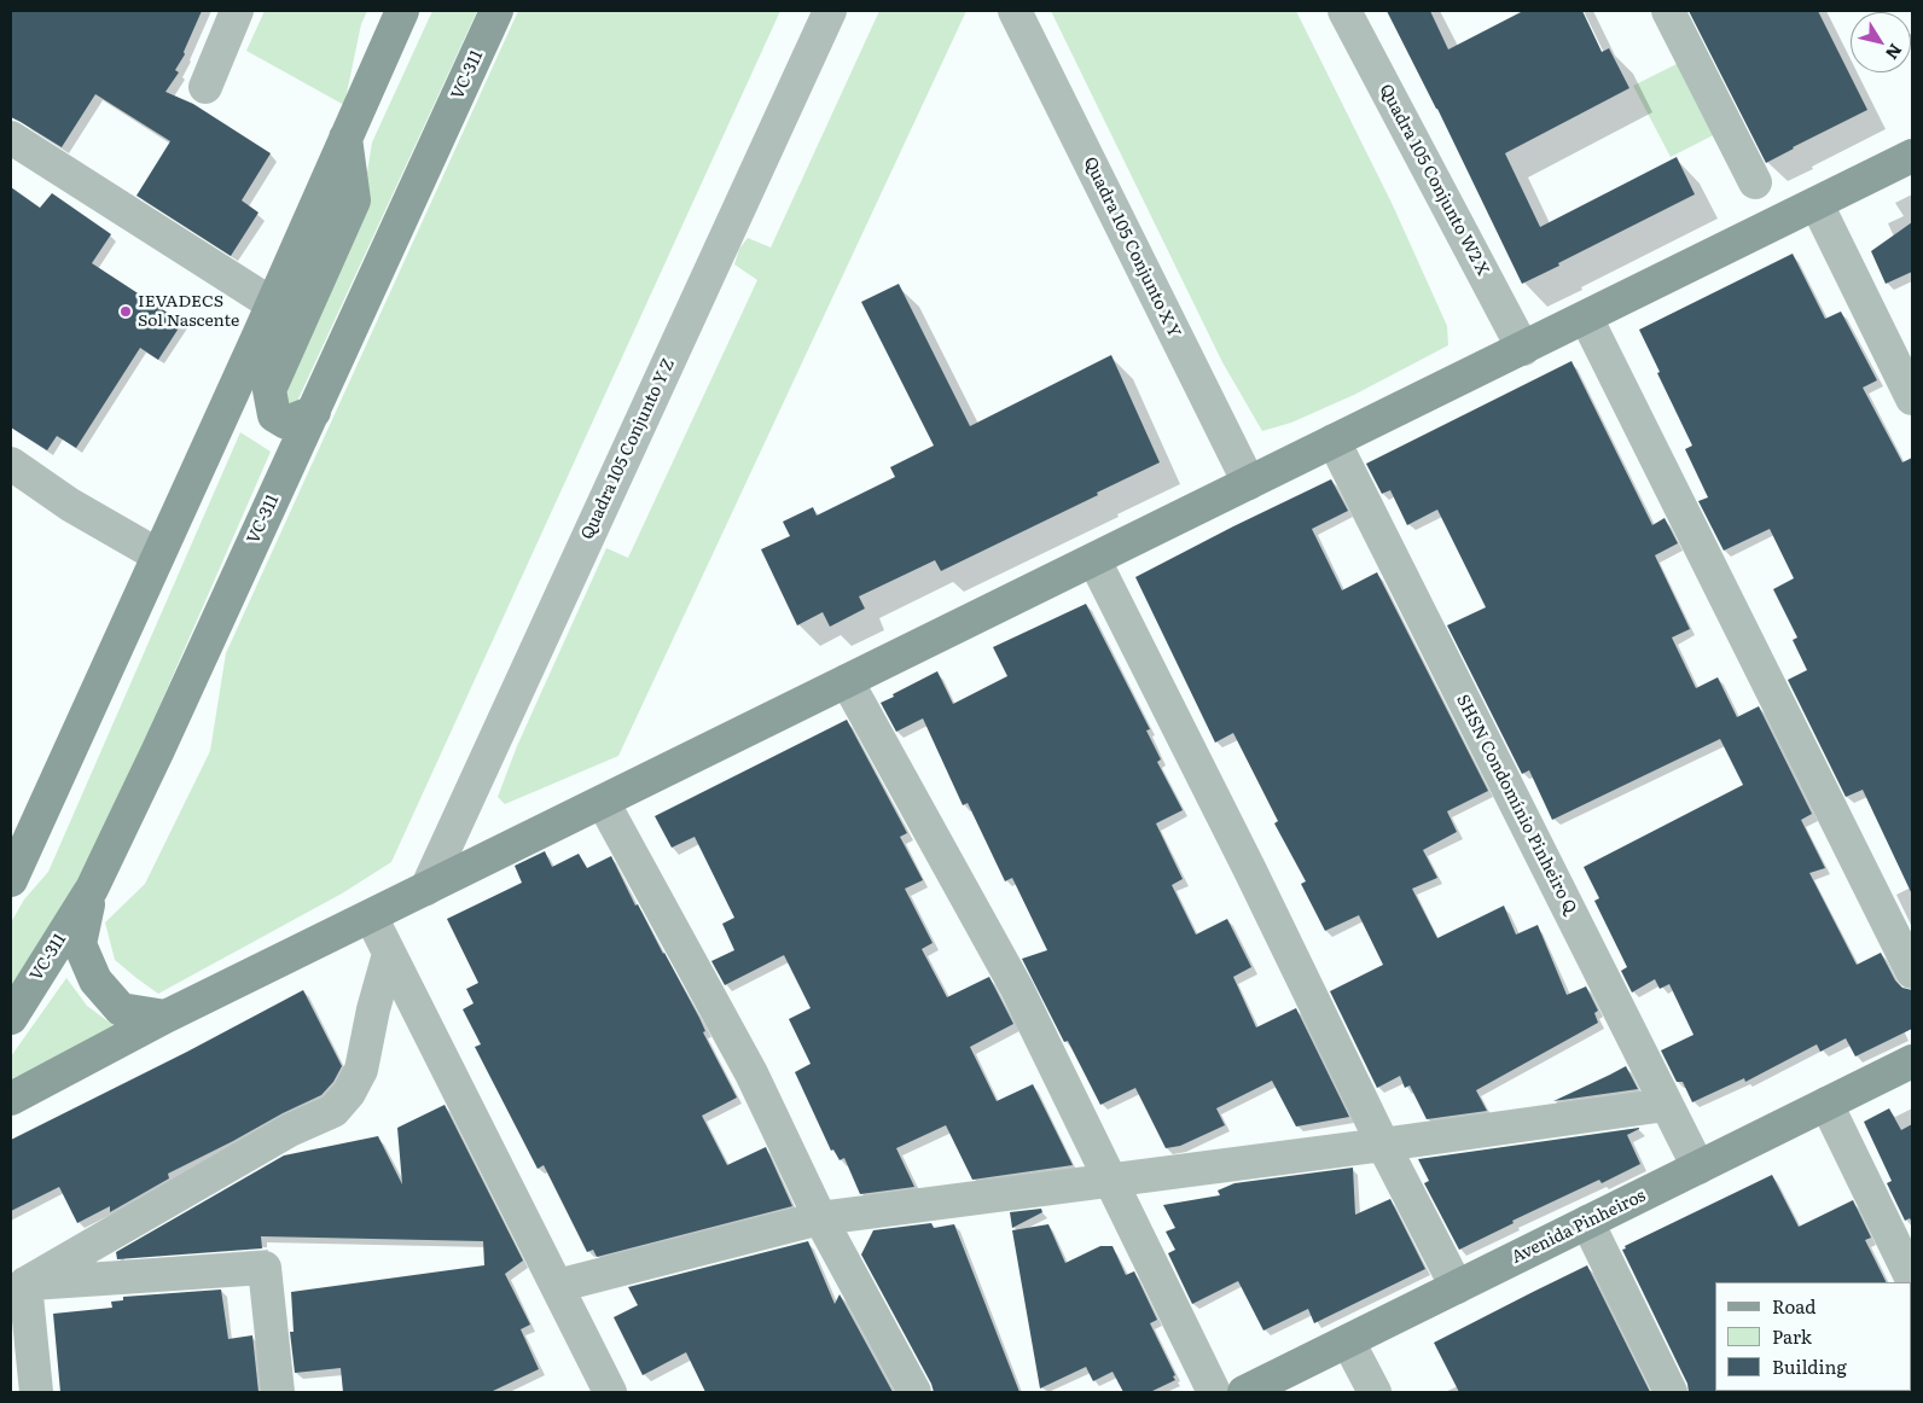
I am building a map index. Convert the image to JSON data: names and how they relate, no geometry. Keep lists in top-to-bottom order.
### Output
{
  "streets": {
    "street": [
      "VC-311",
      "Quadra 105 Conjunto W2 X",
      "Quadra 105 Conjunto X Y",
      "Quadra 105 Conjunto Y Z",
      "SHSN Condomínio Pinheiro Q",
      "Avenida Pinheiros"
    ]
  },
  "crossings": [
    ["SHSN Condomínio Pinheiro Q", "Avenida Pinheiros"]
  ],
  "places": ["IEVADECS Sol Nascente"],
  "legend": ["Road", "Park", "Building"],
  "north": "bottom right"
}
